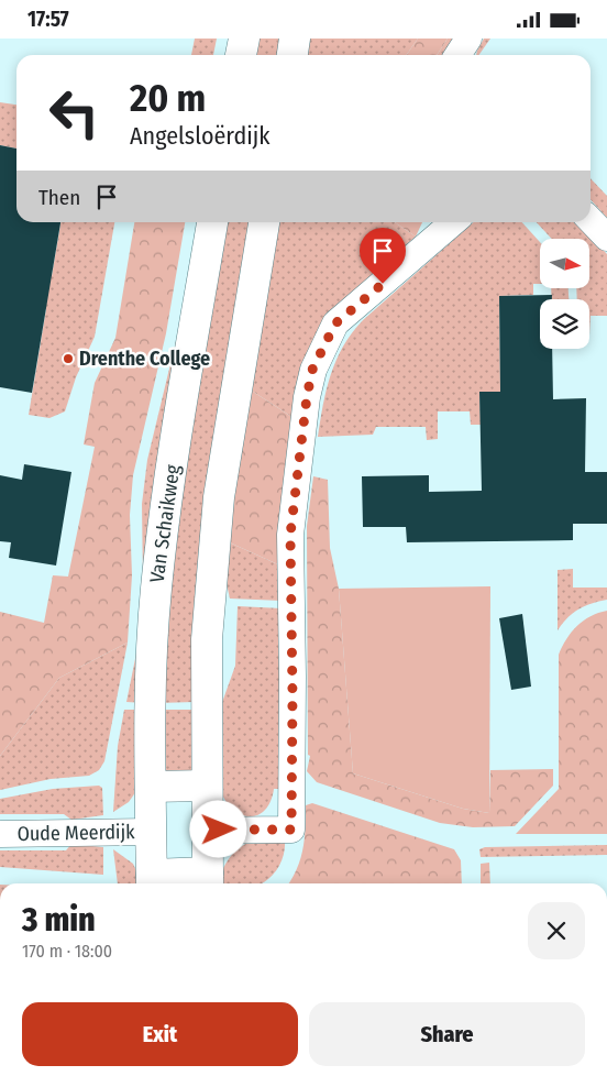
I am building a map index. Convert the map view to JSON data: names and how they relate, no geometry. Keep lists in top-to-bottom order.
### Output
{
  "streets": {
    "street": ["Van Schaikweg", "Oude Meerdijk"]
  },
  "crossings": [
    ["Van Schaikweg", "Oude Meerdijk"]
  ],
  "places": ["Drenthe College"],
  "north": "right",
  "page": {
    "status": "17:57",
    "turn": ["20 m", "Angelsloërdijk"],
    "then": "Then",
    "heading": ["3 min", "170 m · 18:00"],
    "buttons": ["Exit", "Share"]
  }
}
